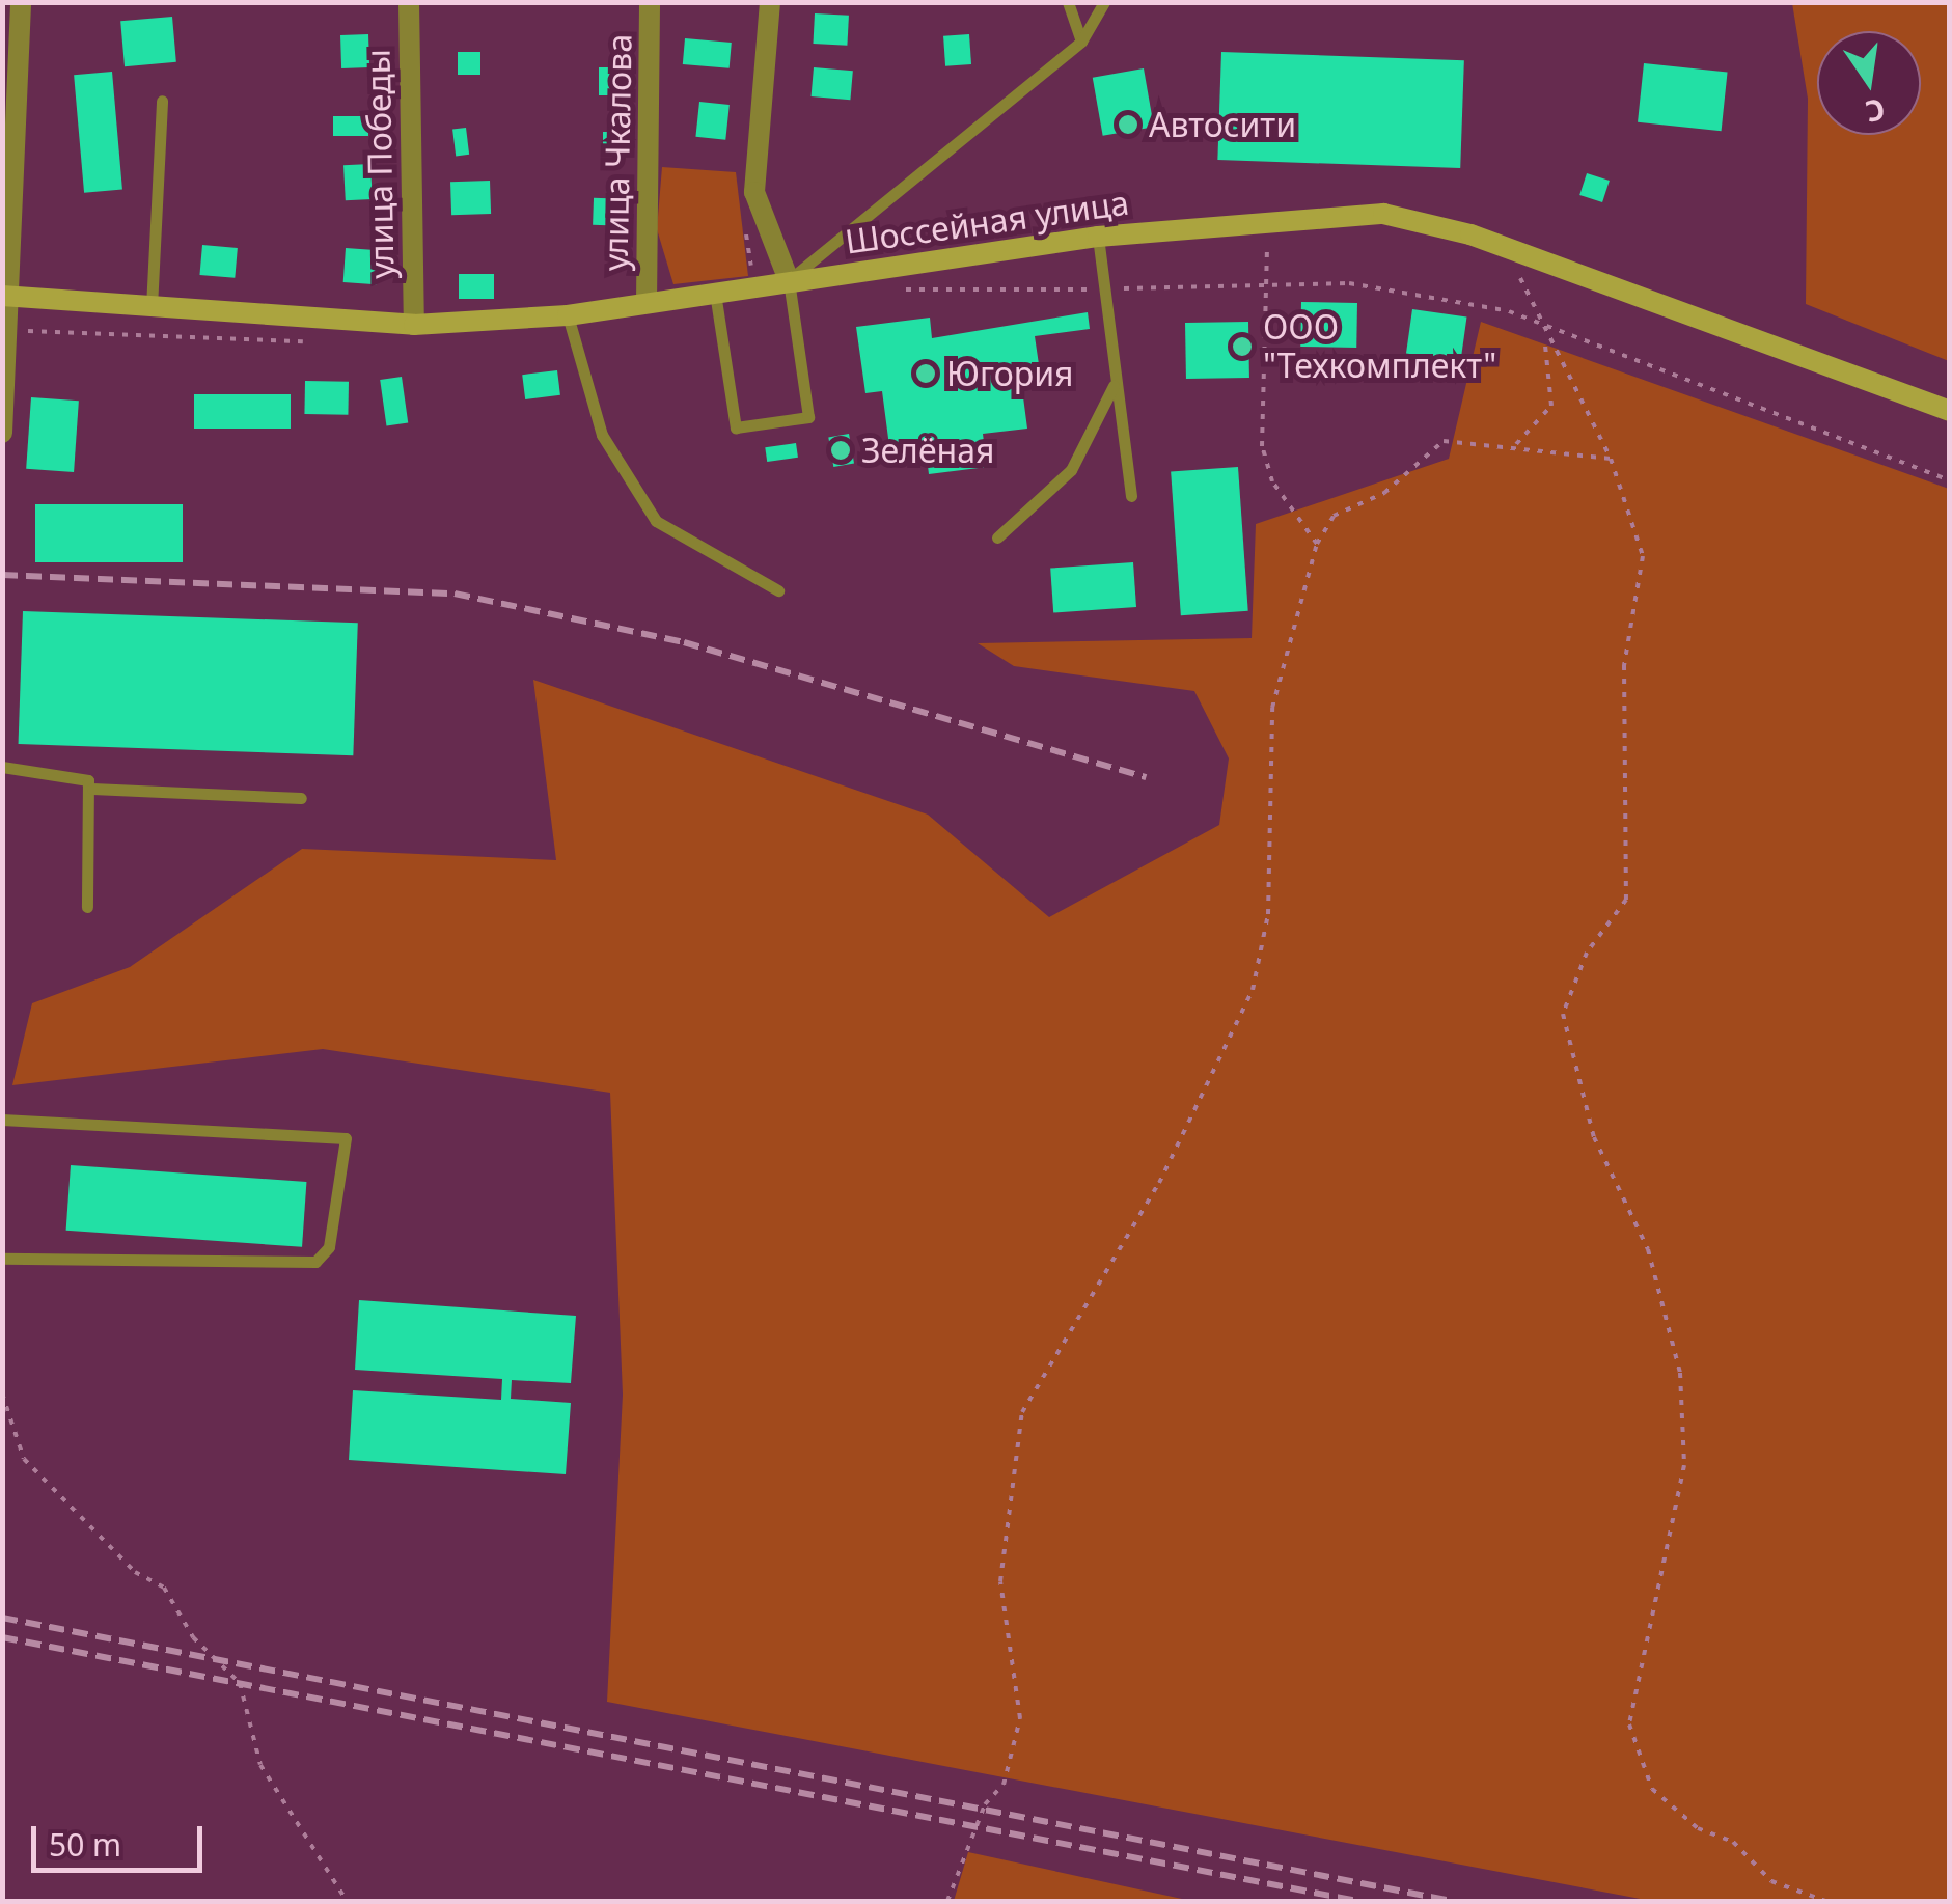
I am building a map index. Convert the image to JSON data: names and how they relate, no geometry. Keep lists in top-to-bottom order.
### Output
{
  "streets": {
    "main road": ["Шоссейная улица"],
    "street": ["улица Чкалова", "улица Победы"]
  },
  "crossings": [
    ["улица Чкалова", "Шоссейная улица"],
    ["улица Победы", "Шоссейная улица"]
  ],
  "places": [
    "Автосити",
    "ООО \"Техкомплект\"",
    "Югория",
    "Зелёная"
  ],
  "scale_bar": "50 m",
  "north": "bottom"
}
